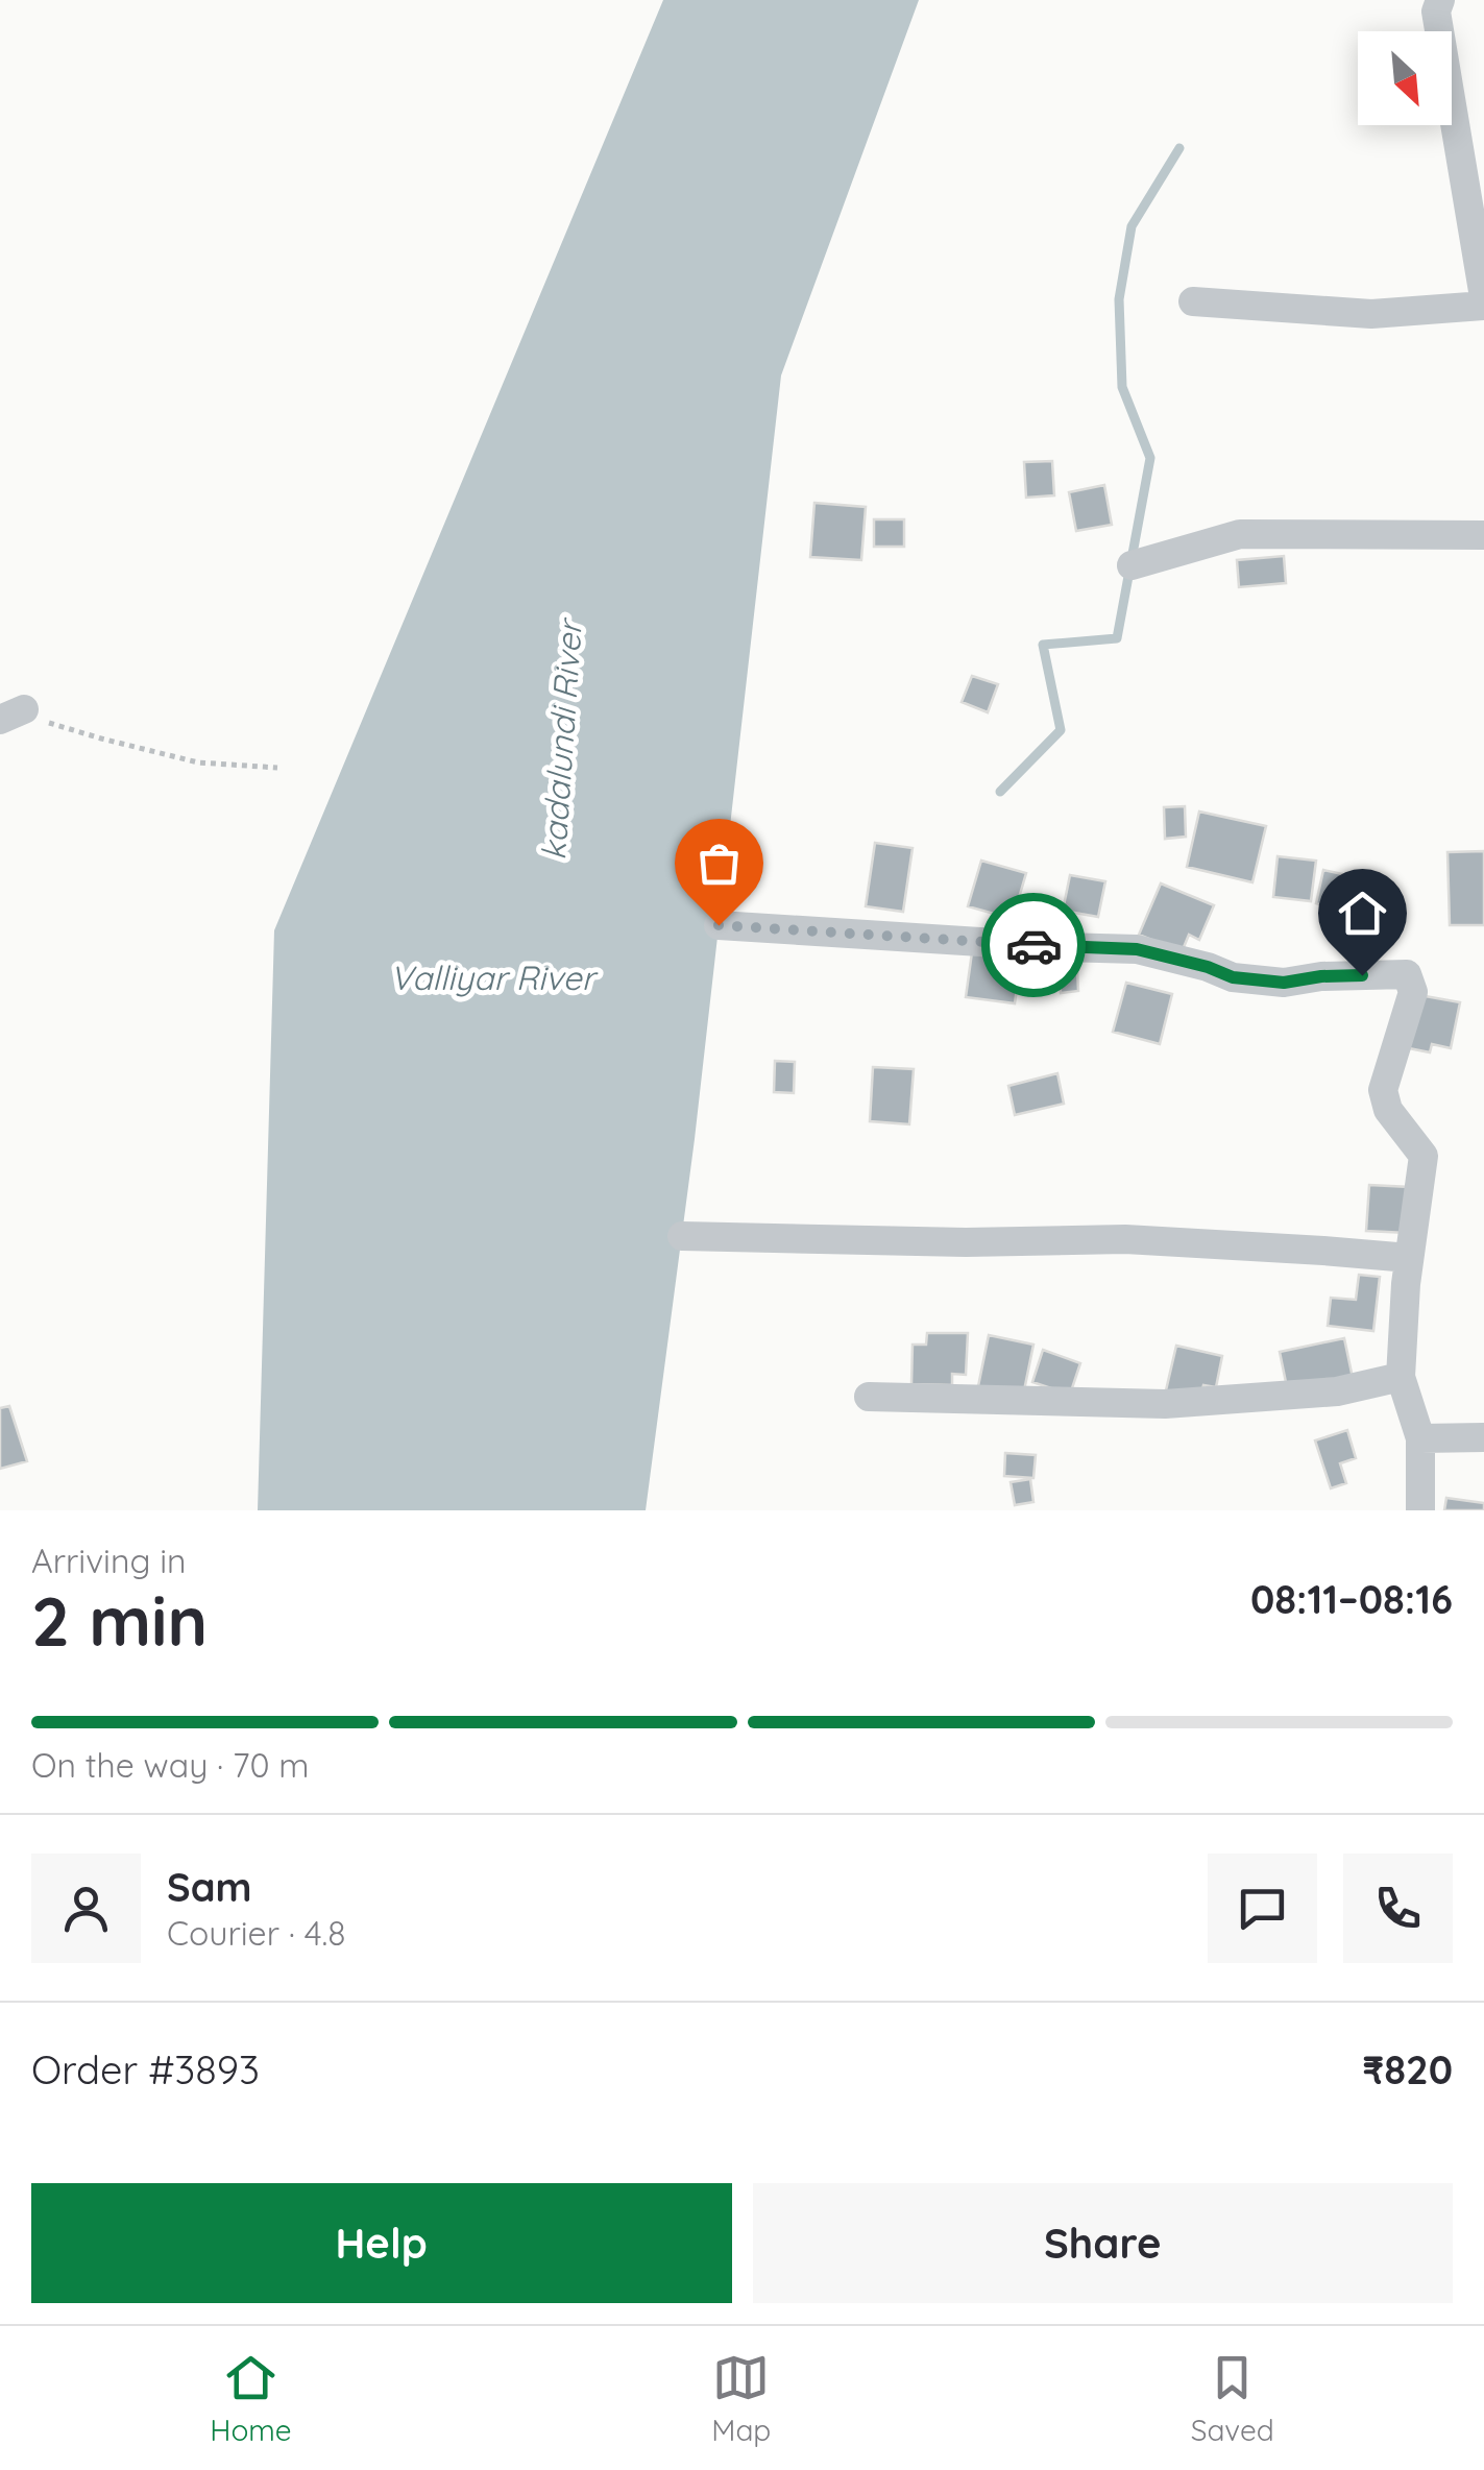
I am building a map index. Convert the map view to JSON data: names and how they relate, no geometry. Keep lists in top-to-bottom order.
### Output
{
  "water": ["kadalundi River", "Valliyar River"],
  "north": "bottom right",
  "page": {
    "heading": ["2 min", "Arriving in", "08:11–08:16"],
    "panel": [
      "Sam",
      "Courier · 4.8",
      "Order #3893",
      "₹820"
    ],
    "bar": "On the way · 70 m",
    "buttons": ["Help", "Share"],
    "tabs": ["Home", "Map", "Saved"]
  }
}
